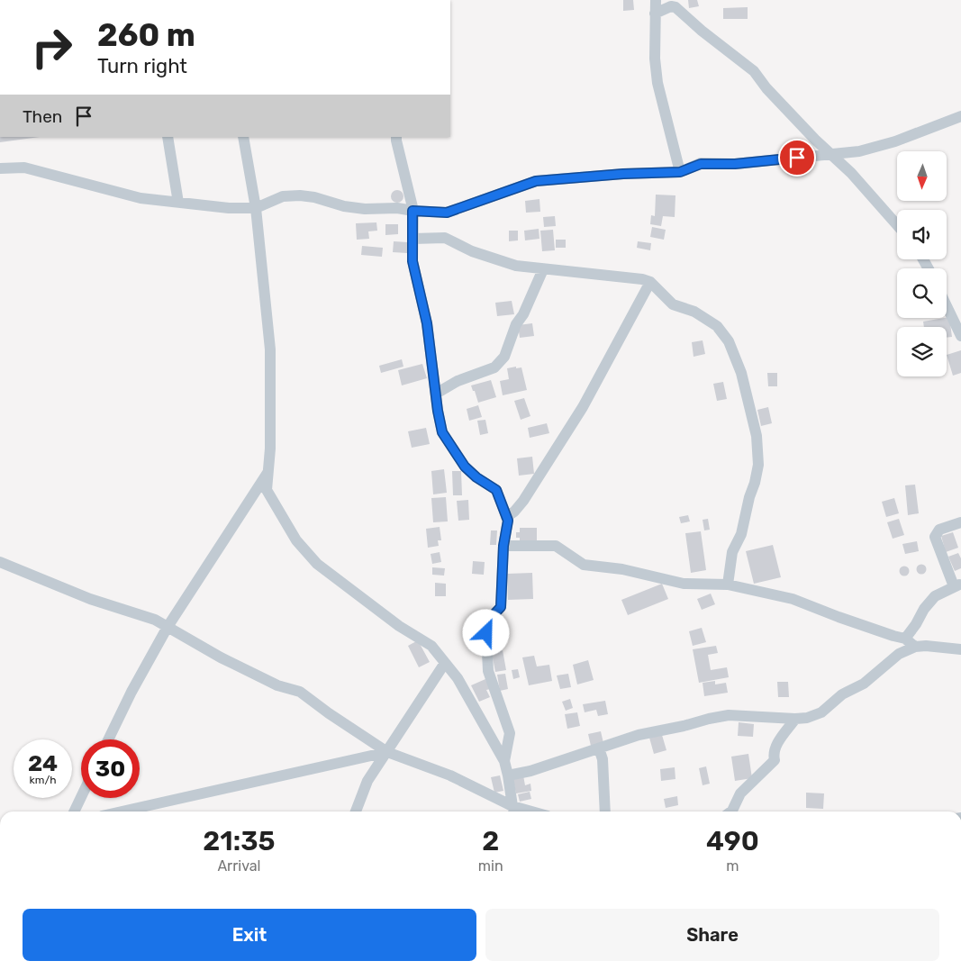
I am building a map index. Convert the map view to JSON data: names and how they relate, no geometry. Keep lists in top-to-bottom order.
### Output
{
  "north": "bottom",
  "page": {
    "turn": ["260 m", "Turn right"],
    "then": "Then",
    "speed": "24 km/h",
    "limit": "30",
    "eta": [
      "21:35",
      "Arrival",
      "2",
      "min",
      "490",
      "m"
    ],
    "buttons": ["Exit", "Share"]
  }
}
